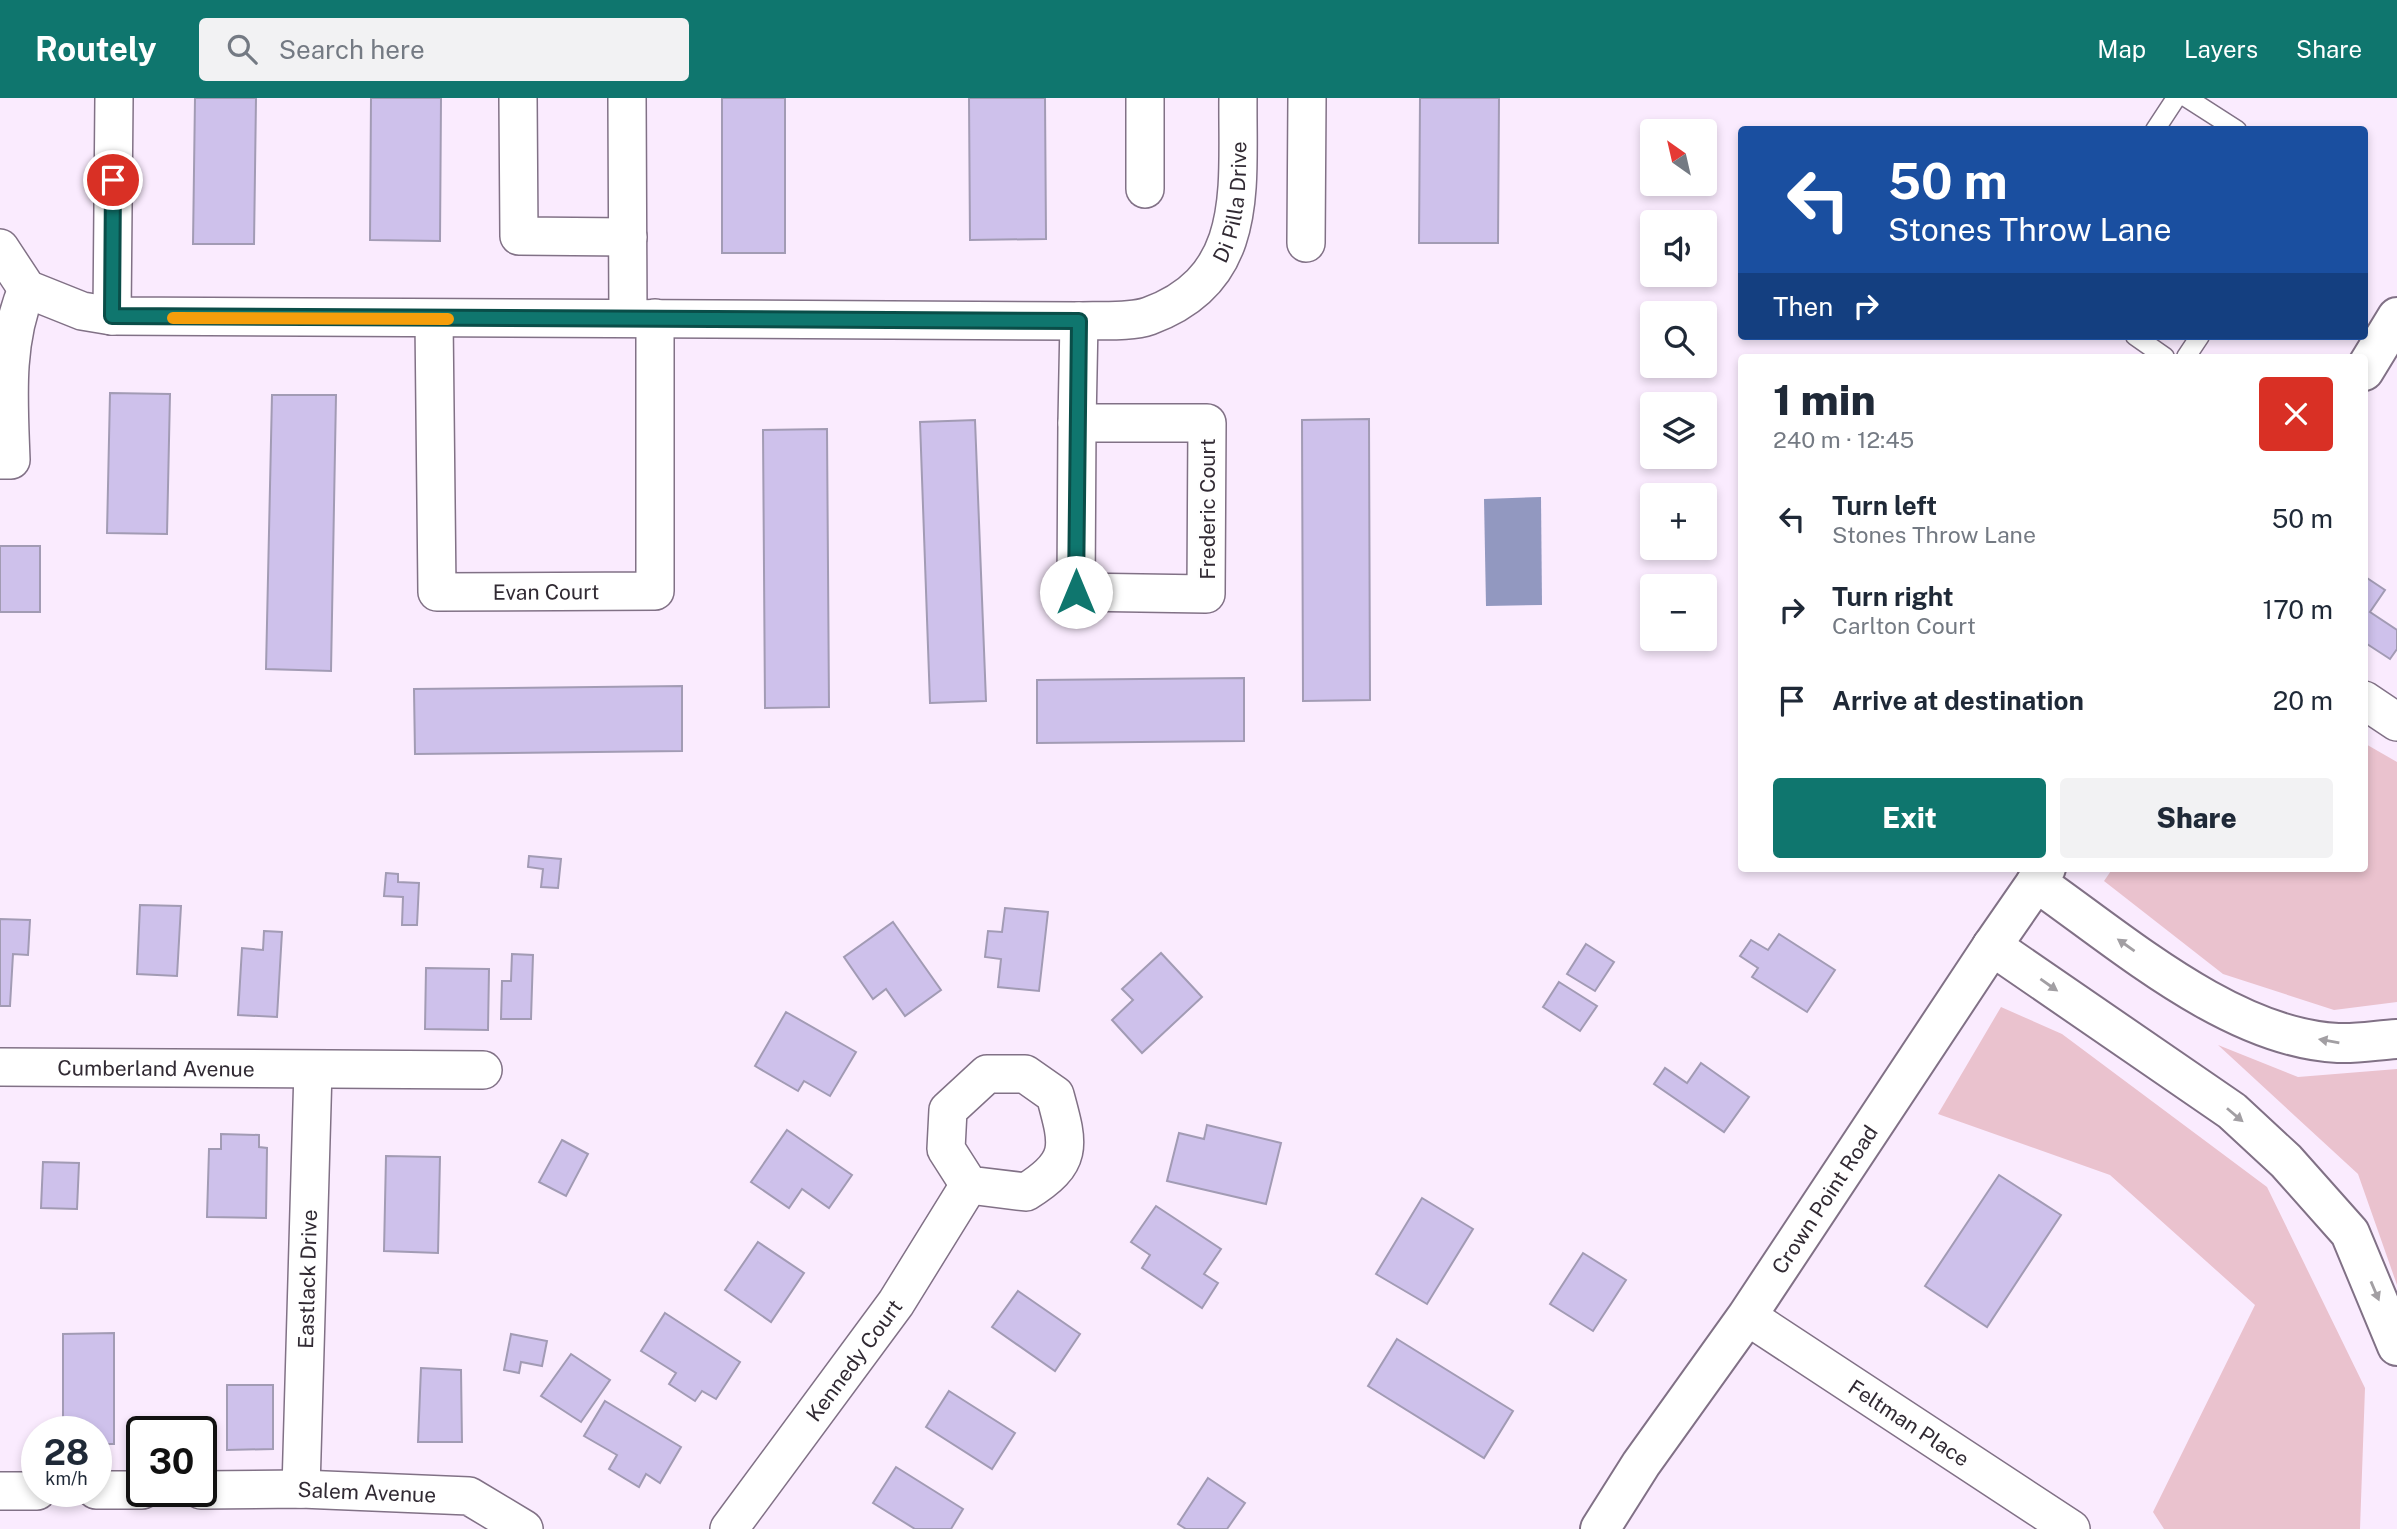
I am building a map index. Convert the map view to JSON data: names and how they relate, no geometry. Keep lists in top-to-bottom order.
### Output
{
  "streets": {
    "main road": ["Crown Point Road"],
    "street": [
      "Di Pilla Drive",
      "Frederic Court",
      "Evan Court",
      "Cumberland Avenue",
      "Eastlack Drive",
      "Kennedy Court",
      "Feltman Place",
      "Salem Avenue"
    ]
  },
  "crossings": [
    ["Di Pilla Drive", "Frederic Court"],
    ["Cumberland Avenue", "Eastlack Drive"],
    ["Crown Point Road", "Feltman Place"],
    ["Eastlack Drive", "Salem Avenue"]
  ],
  "north": "top left",
  "page": {
    "header": "Routely",
    "search": "Search here",
    "nav": ["Map", "Layers", "Share"],
    "map_buttons": ["+", "−"],
    "turn": ["50 m", "Stones Throw Lane"],
    "then": "Then",
    "heading": ["1 min", "240 m · 12:45"],
    "list": [
      {
        "name": "Turn left",
        "note": "Stones Throw Lane",
        "value": "50 m"
      },
      {
        "name": "Turn right",
        "note": "Carlton Court",
        "value": "170 m"
      },
      {
        "name": "Arrive at destination",
        "value": "20 m"
      }
    ],
    "buttons": ["Exit", "Share"],
    "speed": "28 km/h",
    "limit": "30"
  }
}
